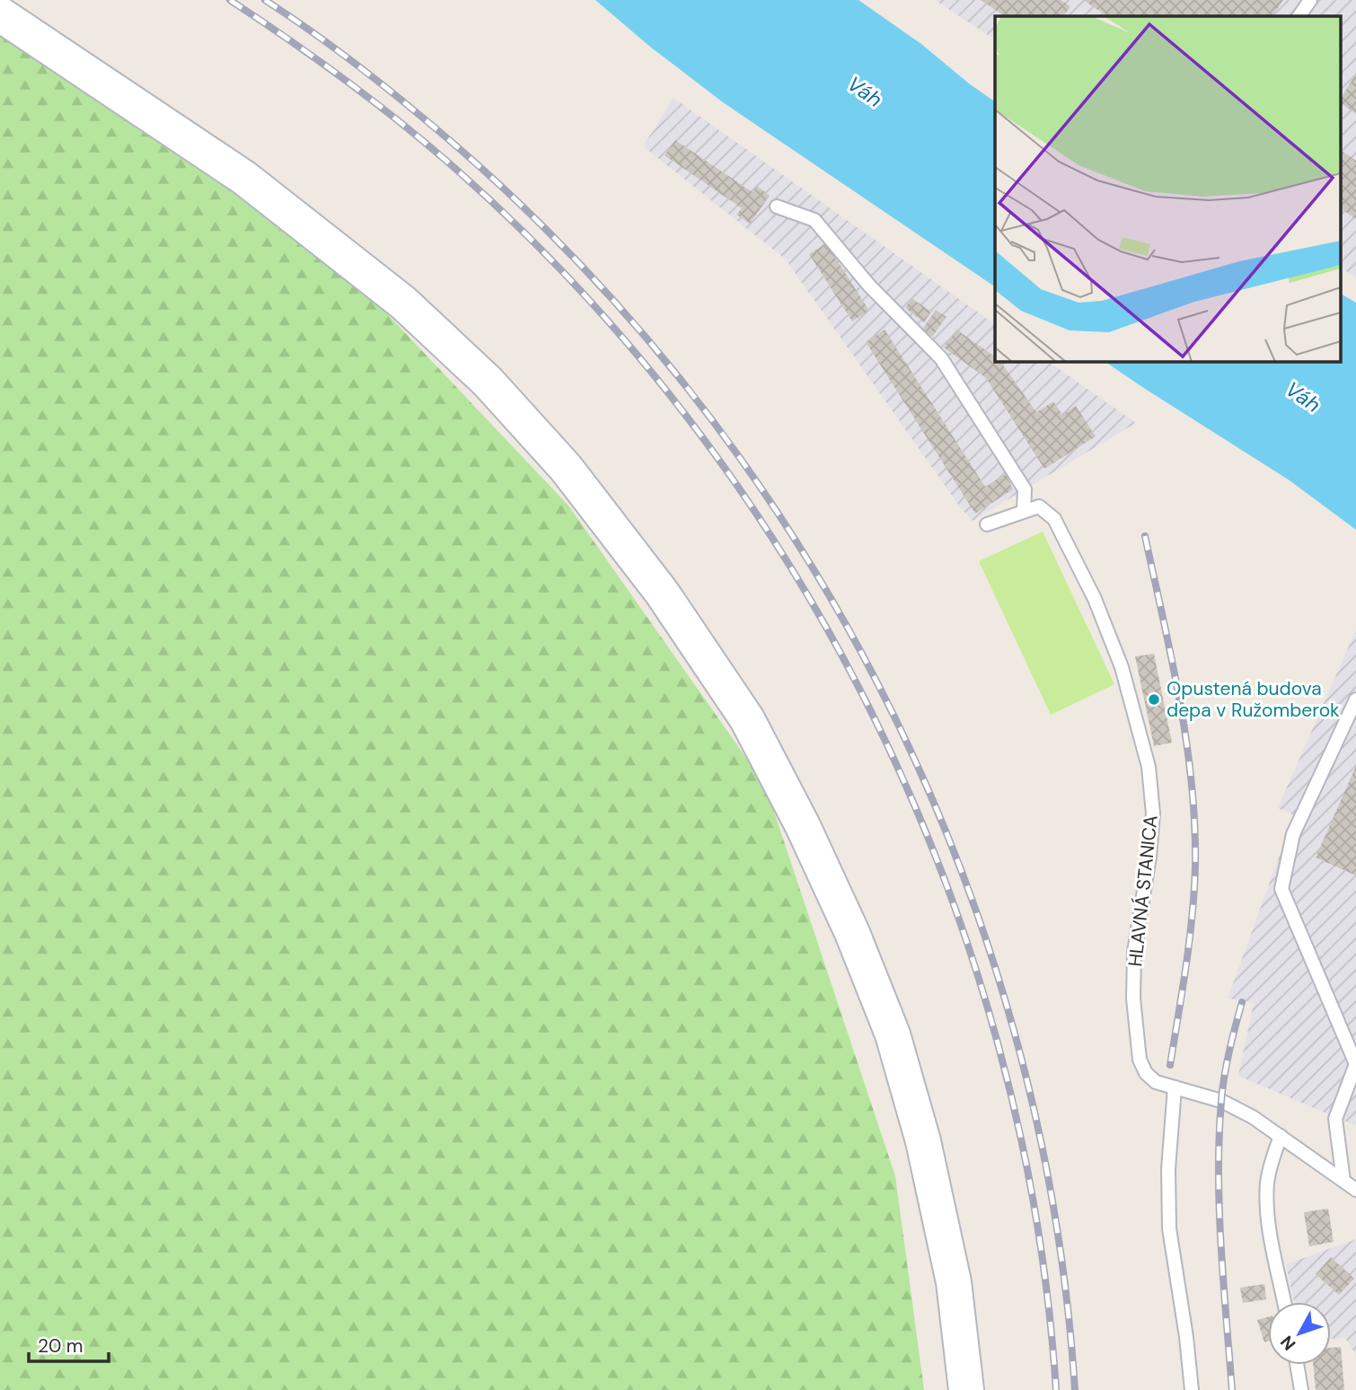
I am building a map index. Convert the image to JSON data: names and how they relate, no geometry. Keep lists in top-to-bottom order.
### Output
{
  "streets": {
    "lane": ["HLAVNÁ STANICA"]
  },
  "water": ["Váh"],
  "places": ["Opustená budova depa v Ružomberok"],
  "scale_bar": "20 m",
  "north": "bottom left"
}
